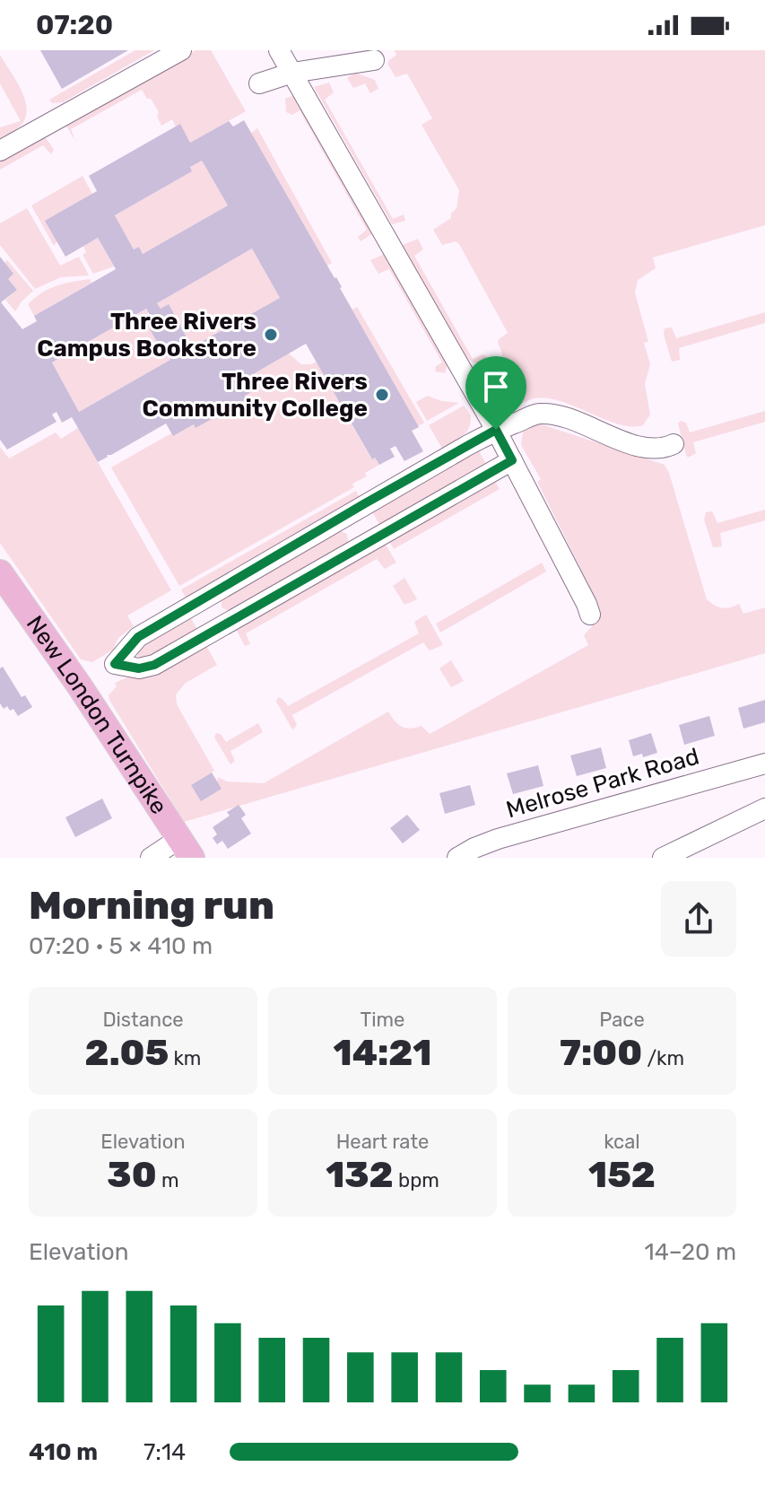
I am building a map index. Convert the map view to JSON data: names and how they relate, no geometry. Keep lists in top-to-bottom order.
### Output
{
  "streets": {
    "main road": ["New London Turnpike"],
    "street": ["Melrose Park Road"]
  },
  "places": ["Three Rivers Campus Bookstore", "Three Rivers Community College"],
  "page": {
    "status": "07:20",
    "heading": ["Morning run", "07:20 · 5 × 410 m"],
    "stats": [
      ["Distance", "2.05 km"],
      ["Time", "14:21"],
      ["Pace", "7:00 /km"],
      ["Elevation", "30 m"],
      ["Heart rate", "132 bpm"],
      ["kcal", "152"]
    ],
    "chart": ["Elevation", "14–20 m"],
    "list": [
      {
        "name": "410 m",
        "note": "7:14"
      }
    ]
  }
}
